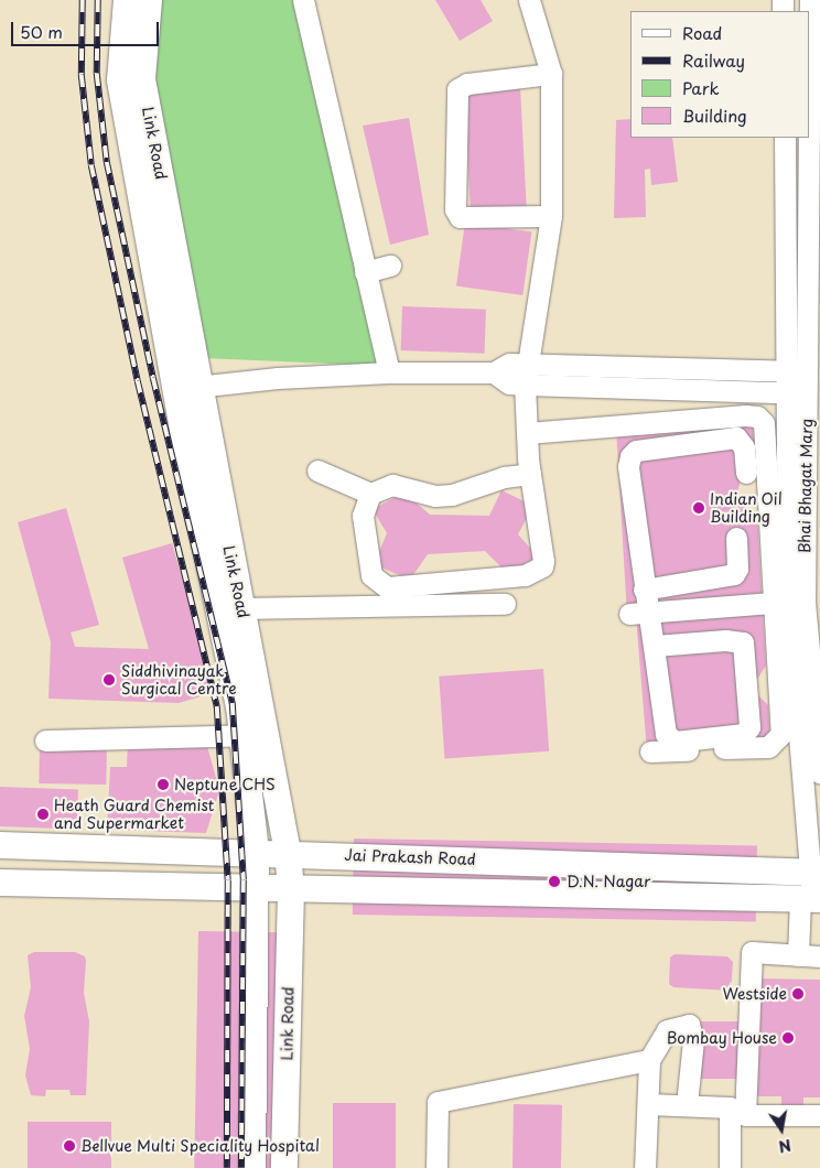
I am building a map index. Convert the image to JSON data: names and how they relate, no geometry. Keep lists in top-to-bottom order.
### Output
{
  "streets": {
    "main road": ["Link Road", "Jai Prakash Road"],
    "street": ["Bhai Bhagat Marg"]
  },
  "crossings": [
    ["Link Road", "Jai Prakash Road"]
  ],
  "places": [
    "Indian Oil Building",
    "Siddhivinayak Surgical Centre",
    "Neptune CHS",
    "Heath Guard Chemist and Supermarket",
    "D.N. Nagar",
    "Westside",
    "Bombay House",
    "Bellvue Multi Speciality Hospital"
  ],
  "legend": [
    "Road",
    "Railway",
    "Park",
    "Building"
  ],
  "scale_bar": "50 m",
  "north": "bottom"
}
